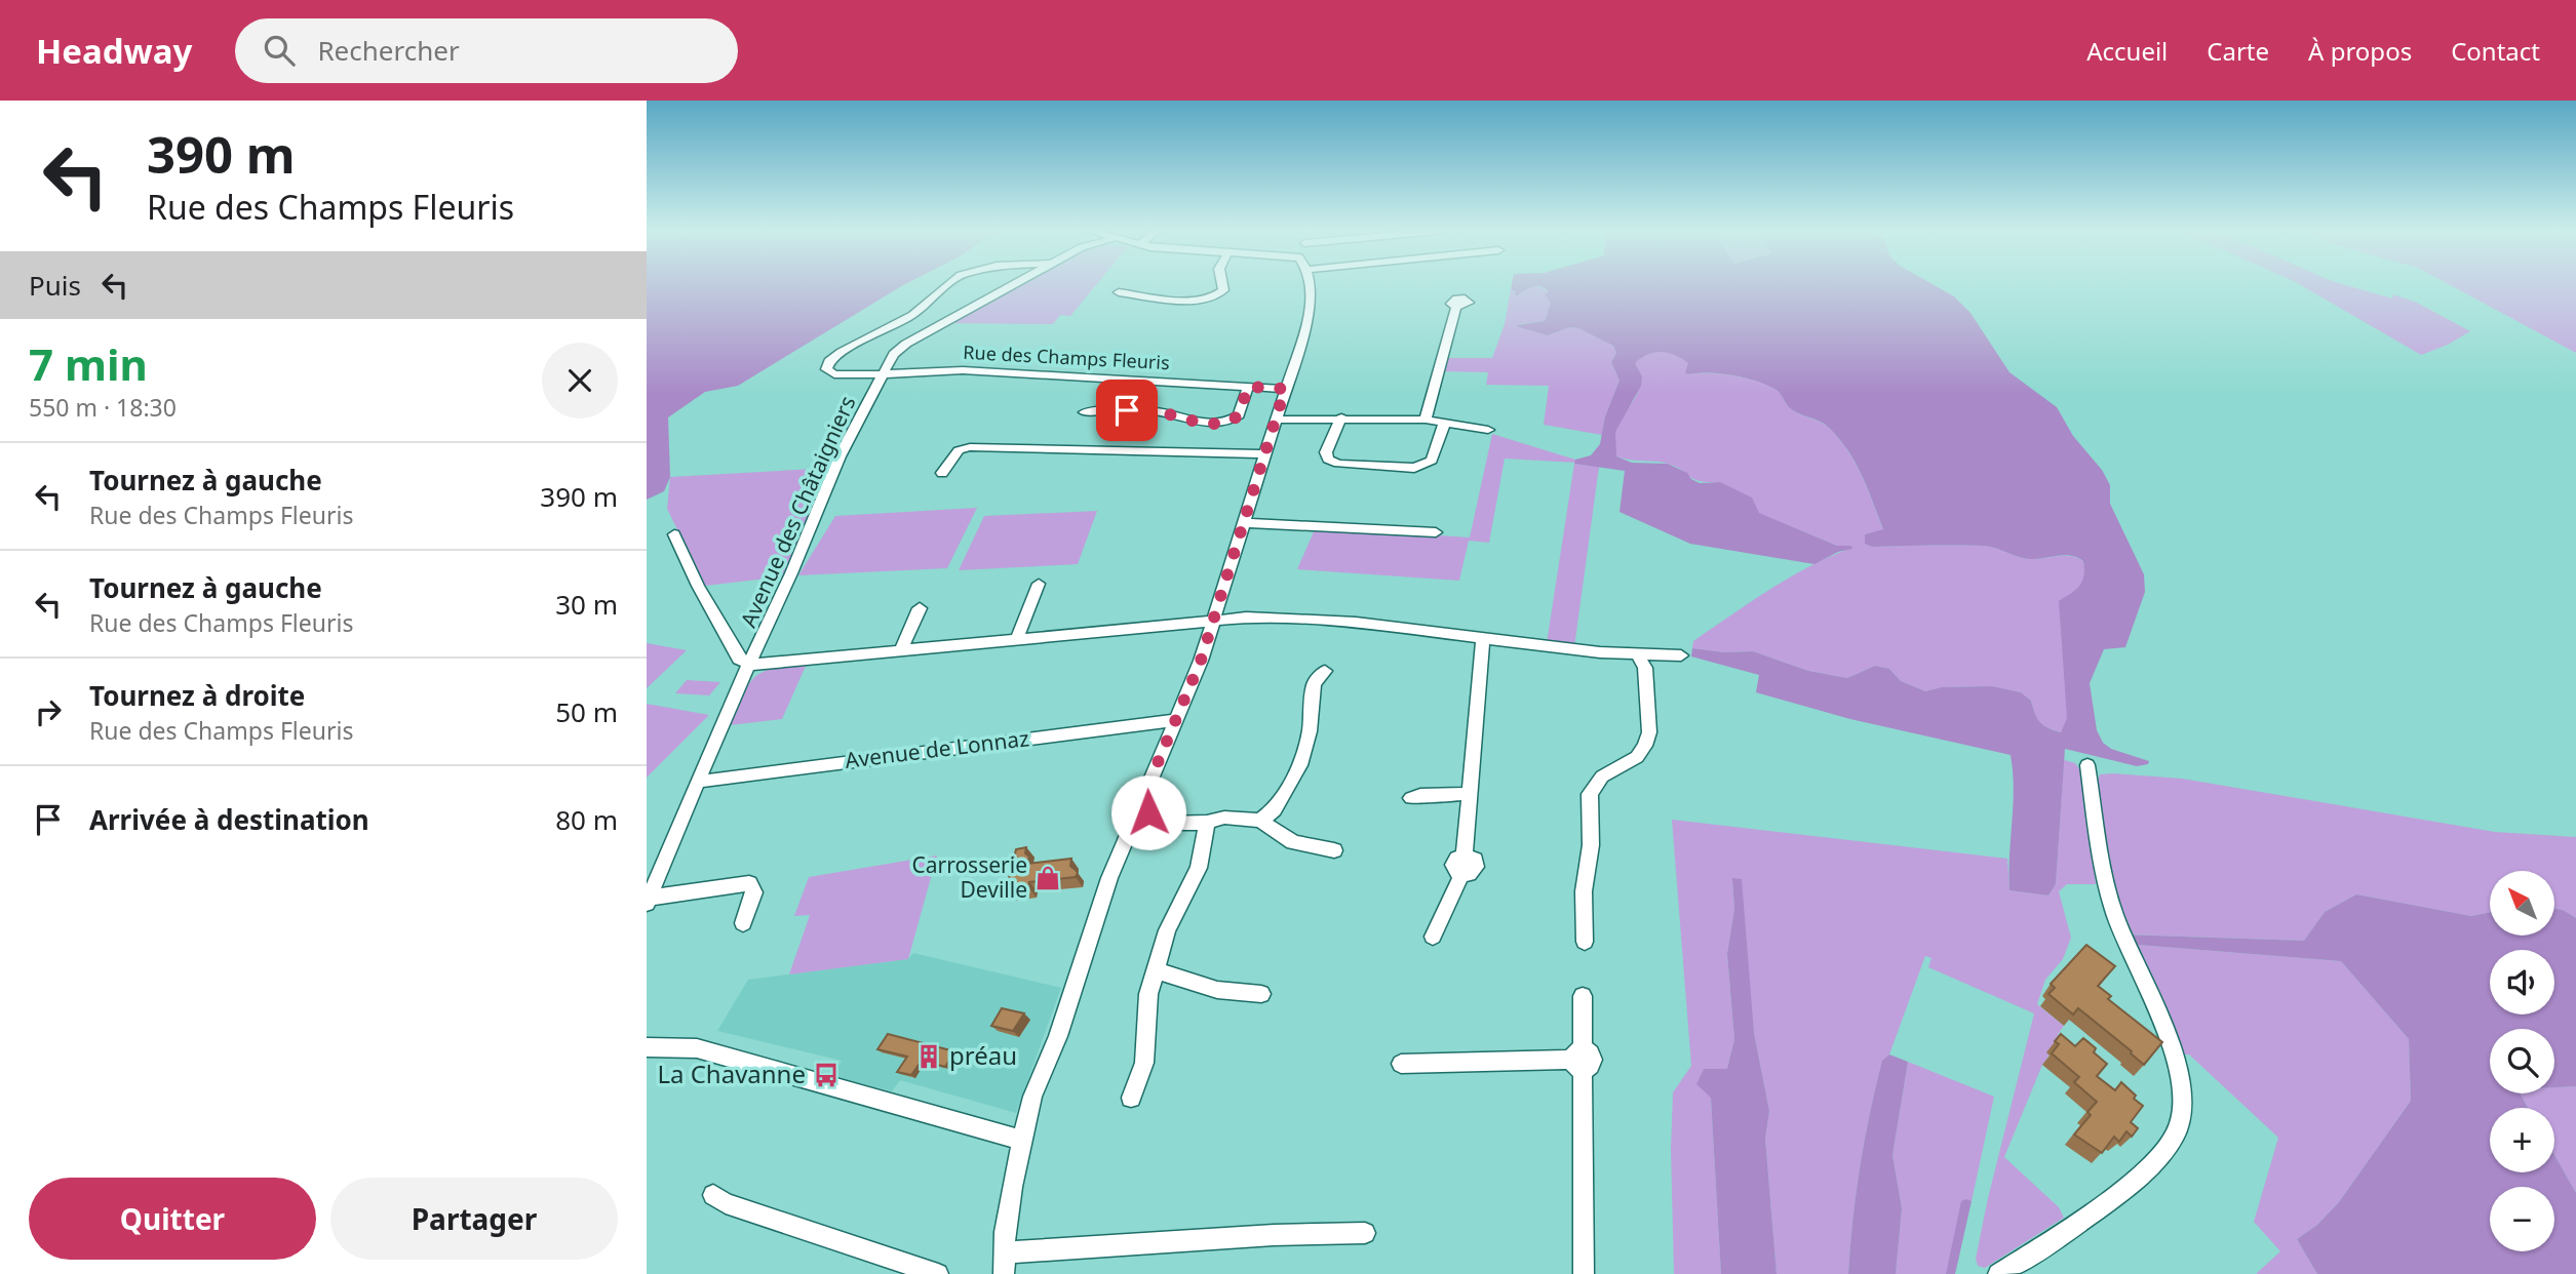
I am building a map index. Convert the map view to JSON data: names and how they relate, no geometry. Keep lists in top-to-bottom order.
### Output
{
  "streets": {
    "street": ["Rue des Champs Fleuris", "Avenue des Châtaigniers", "Avenue de Lonnaz"]
  },
  "crossings": [
    ["Rue des Champs Fleuris", "Avenue des Châtaigniers"],
    ["Avenue des Châtaigniers", "Avenue de Lonnaz"]
  ],
  "places": {
    "shop": ["Carrosserie Deville"],
    "building": ["préau"],
    "bus stop": ["La Chavanne"]
  },
  "north": "top left",
  "page": {
    "header": "Headway",
    "search": "Rechercher",
    "nav": [
      "Accueil",
      "Carte",
      "À propos",
      "Contact"
    ],
    "turn": ["390 m", "Rue des Champs Fleuris"],
    "then": "Puis",
    "heading": ["7 min", "550 m · 18:30"],
    "list": [
      {
        "name": "Tournez à gauche",
        "note": "Rue des Champs Fleuris",
        "value": "390 m"
      },
      {
        "name": "Tournez à gauche",
        "note": "Rue des Champs Fleuris",
        "value": "30 m"
      },
      {
        "name": "Tournez à droite",
        "note": "Rue des Champs Fleuris",
        "value": "50 m"
      },
      {
        "name": "Arrivée à destination",
        "value": "80 m"
      }
    ],
    "map_buttons": ["+", "−"],
    "buttons": ["Quitter", "Partager"]
  }
}
